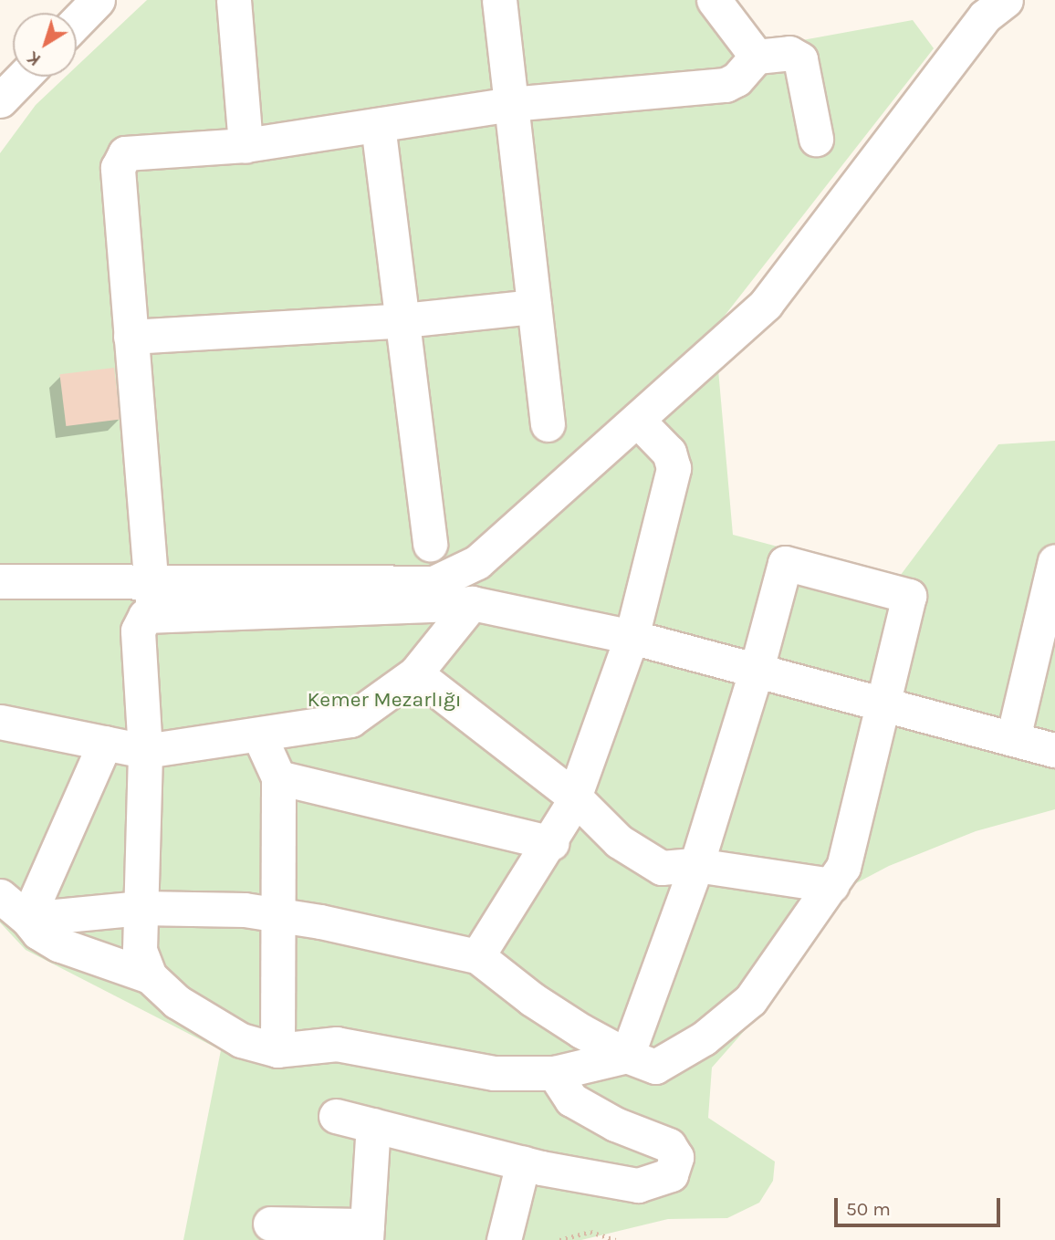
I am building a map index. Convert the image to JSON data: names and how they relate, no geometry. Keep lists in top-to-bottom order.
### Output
{
  "parks": ["Kemer Mezarlığı"],
  "scale_bar": "50 m",
  "north": "bottom left"
}
